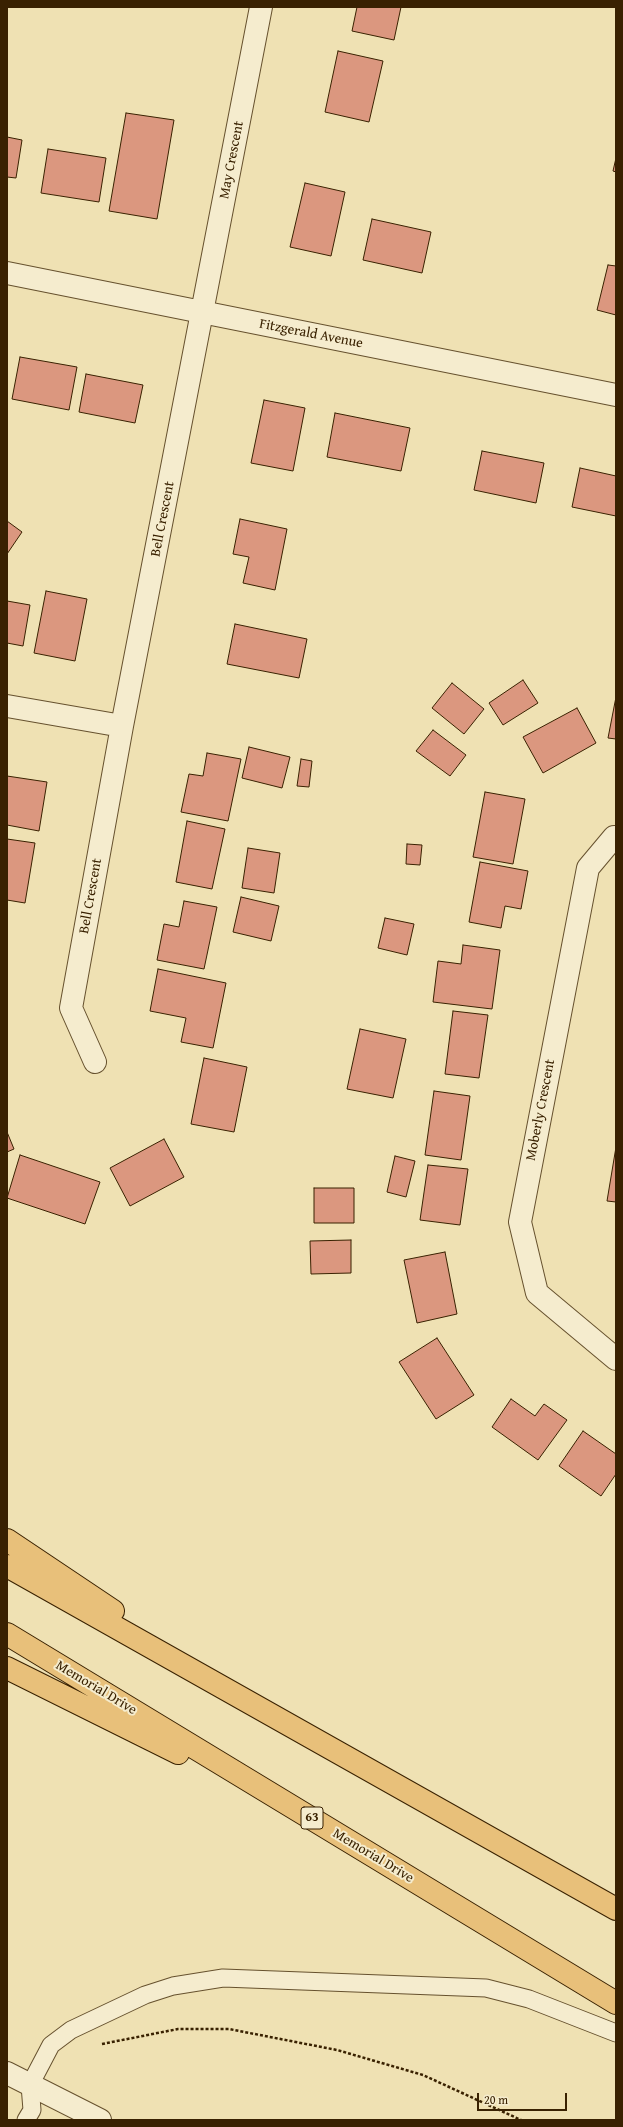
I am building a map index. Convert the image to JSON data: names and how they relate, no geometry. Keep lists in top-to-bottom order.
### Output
{
  "streets": {
    "highway": ["Memorial Drive", "63"],
    "street": [
      "May Crescent",
      "Fitzgerald Avenue",
      "Bell Crescent",
      "Moberly Crescent"
    ]
  },
  "crossings": [
    ["May Crescent", "Fitzgerald Avenue"],
    ["May Crescent", "Bell Crescent"],
    ["Fitzgerald Avenue", "Bell Crescent"]
  ],
  "scale_bar": "20 m"
}
